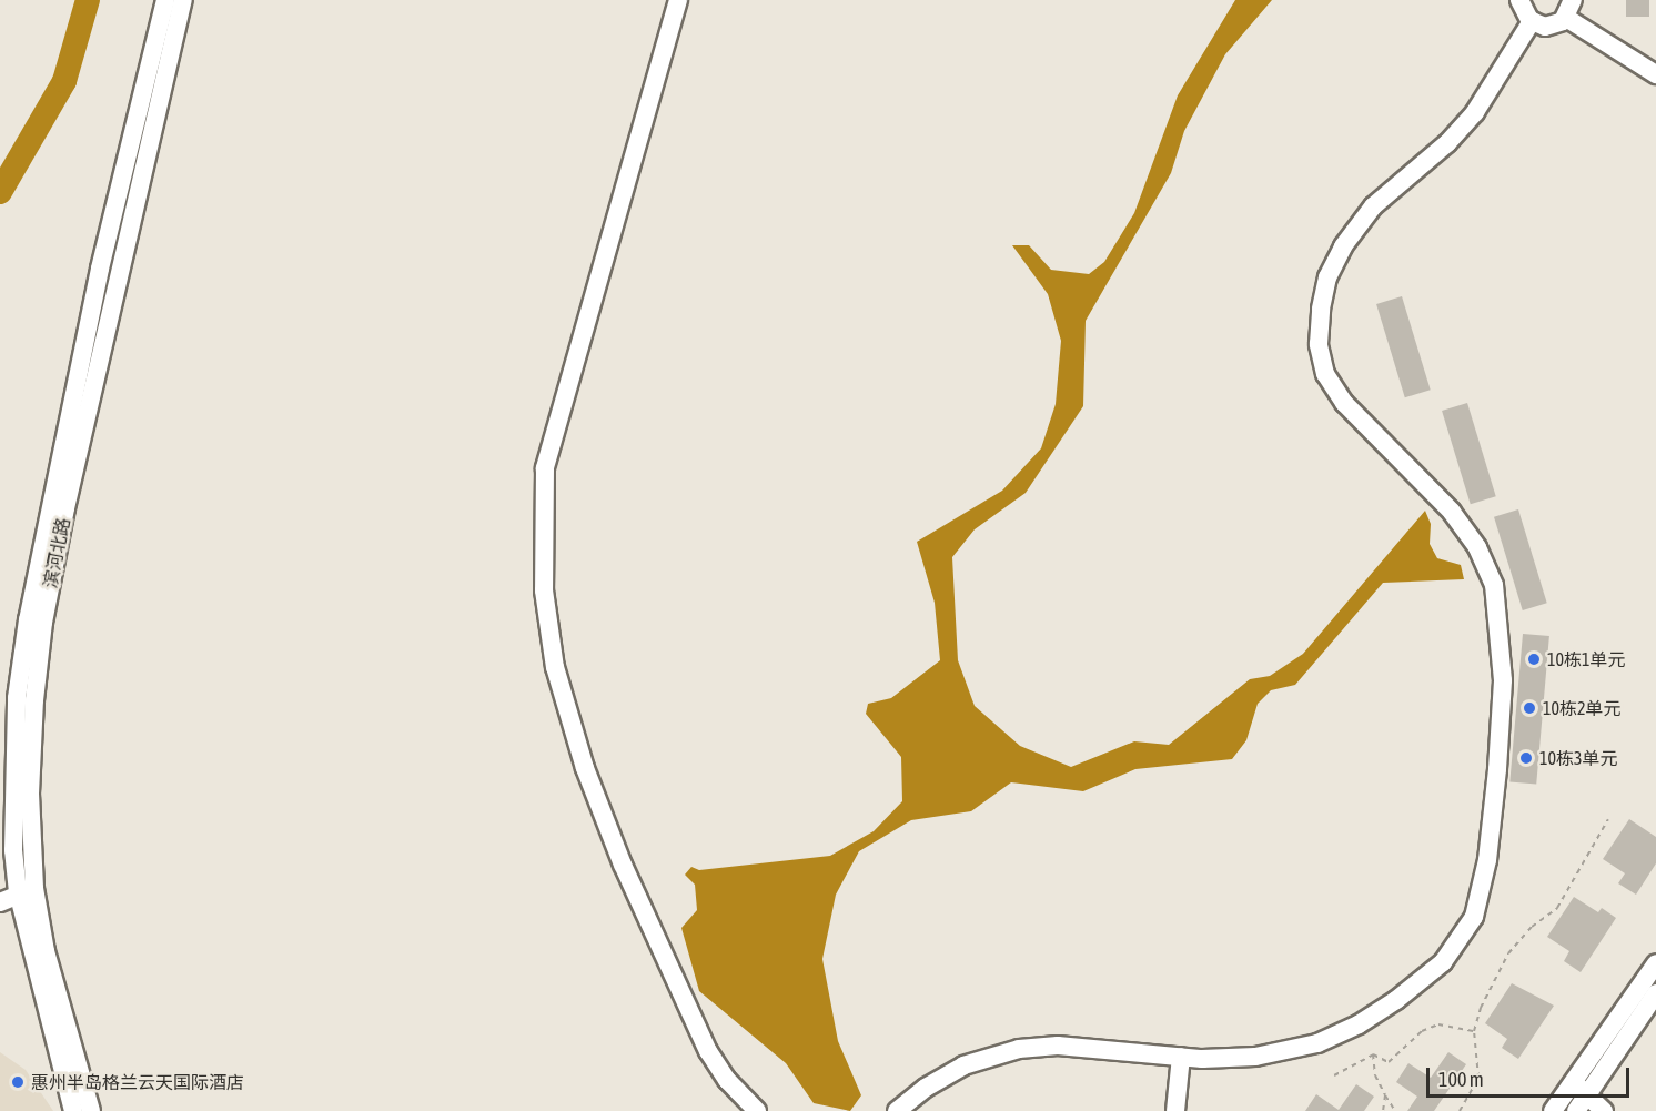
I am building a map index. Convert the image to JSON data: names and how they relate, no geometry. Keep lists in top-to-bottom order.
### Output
{
  "streets": {
    "street": ["滨河北路"]
  },
  "places": [
    "10栋1单元",
    "10栋2单元",
    "10栋3单元",
    "惠州半岛格兰云天国际酒店"
  ],
  "scale_bar": "100 m"
}
